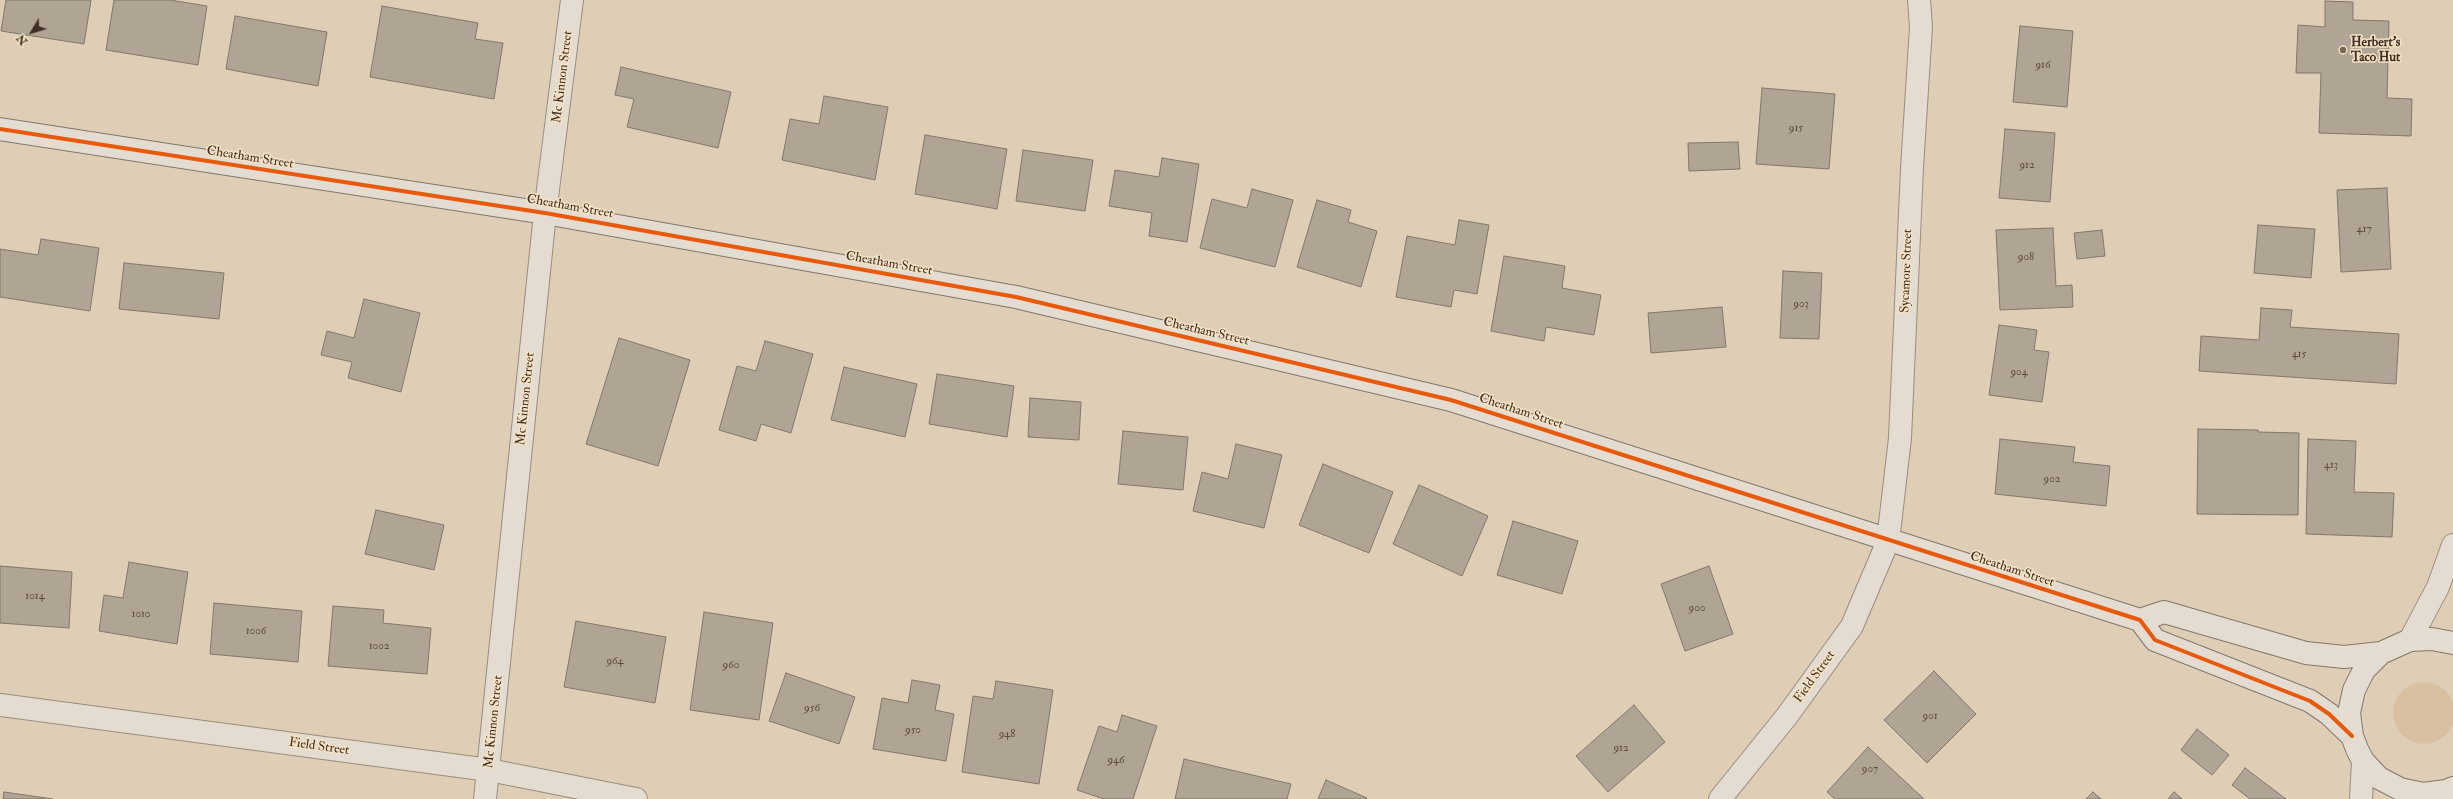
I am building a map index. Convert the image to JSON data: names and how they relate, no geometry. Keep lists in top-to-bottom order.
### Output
{
  "streets": {
    "street": [
      "Mc Kinnon Street",
      "Cheatham Street",
      "Sycamore Street",
      "Field Street"
    ]
  },
  "crossings": [
    ["Mc Kinnon Street", "Cheatham Street"],
    ["Mc Kinnon Street", "Field Street"],
    ["Cheatham Street", "Sycamore Street"],
    ["Cheatham Street", "Field Street"],
    ["Sycamore Street", "Field Street"]
  ],
  "places": ["Herbert's Taco Hut"],
  "house_numbers": [
    "916",
    "915",
    "912",
    "417",
    "908",
    "903",
    "415",
    "904",
    "413",
    "902",
    "1014",
    "900",
    "1010",
    "1006",
    "1002",
    "964",
    "960",
    "956",
    "901",
    "950",
    "948",
    "912",
    "946",
    "907"
  ],
  "north": "bottom left"
}
